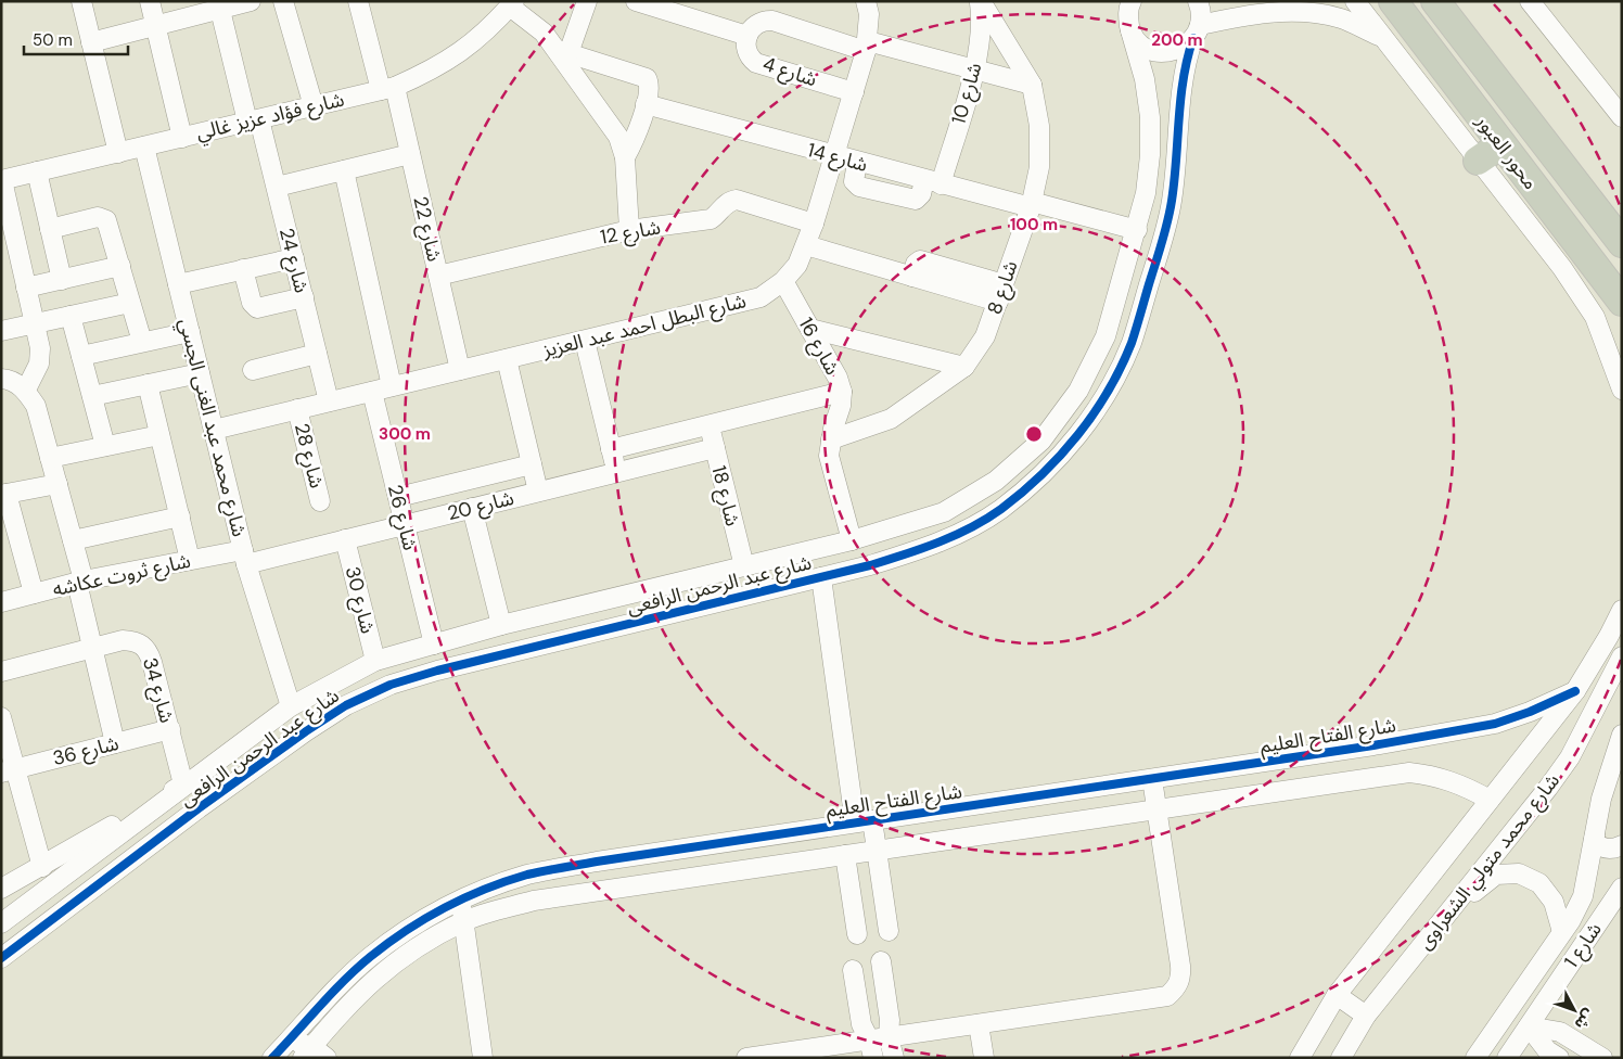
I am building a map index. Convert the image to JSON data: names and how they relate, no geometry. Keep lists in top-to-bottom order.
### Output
{
  "streets": {
    "highway": ["محور العبور"],
    "street": [
      "شارع 4",
      "شارع 10",
      "شارع فؤاد عزيز غالي",
      "شارع 14",
      "شارع 22",
      "شارع 12",
      "شارع 24",
      "شارع 8",
      "شارع البطل احمد عبد العزيز",
      "شارع 16",
      "شارع محمد عبد الغنى الجسي",
      "شارع 28",
      "شارع 18",
      "شارع 20",
      "شارع 26",
      "شارع ثروت عكاشه",
      "شارع عبد الرحمن الرافعى",
      "شارع 30",
      "شارع 34",
      "شارع الفتاح العليم",
      "شارع 36",
      "شارع محمد متولي الشعراوى",
      "شارع 1"
    ]
  },
  "crossings": [
    ["شارع 4", "شارع 10"],
    ["شارع 4", "شارع 8"],
    ["شارع 4", "شارع البطل احمد عبد العزيز"],
    ["شارع 10", "شارع 14"],
    ["شارع 10", "شارع 8"],
    ["شارع فؤاد عزيز غالي", "شارع 22"],
    ["شارع فؤاد عزيز غالي", "شارع 24"],
    ["شارع فؤاد عزيز غالي", "شارع محمد عبد الغنى الجسي"],
    ["شارع 14", "شارع 8"],
    ["شارع 14", "شارع البطل احمد عبد العزيز"],
    ["شارع 14", "شارع عبد الرحمن الرافعى"],
    ["شارع 22", "شارع 12"],
    ["شارع 22", "شارع البطل احمد عبد العزيز"],
    ["شارع 12", "شارع البطل احمد عبد العزيز"],
    ["شارع 24", "شارع البطل احمد عبد العزيز"],
    ["شارع 8", "شارع 16"],
    ["شارع البطل احمد عبد العزيز", "شارع 16"],
    ["شارع البطل احمد عبد العزيز", "شارع محمد عبد الغنى الجسي"],
    ["شارع البطل احمد عبد العزيز", "شارع 28"],
    ["شارع البطل احمد عبد العزيز", "شارع 26"],
    ["شارع 16", "شارع عبد الرحمن الرافعى"],
    ["شارع محمد عبد الغنى الجسي", "شارع 20"],
    ["شارع محمد عبد الغنى الجسي", "شارع ثروت عكاشه"],
    ["شارع محمد عبد الغنى الجسي", "شارع عبد الرحمن الرافعى"],
    ["شارع 18", "شارع 20"],
    ["شارع 18", "شارع عبد الرحمن الرافعى"],
    ["شارع 20", "شارع 26"],
    ["شارع 20", "شارع ثروت عكاشه"],
    ["شارع 20", "شارع 30"],
    ["شارع 26", "شارع عبد الرحمن الرافعى"],
    ["شارع عبد الرحمن الرافعى", "شارع 30"],
    ["شارع عبد الرحمن الرافعى", "شارع 34"],
    ["شارع 34", "شارع 36"]
  ],
  "scale_bar": "50 m",
  "north": "bottom right",
  "rings": ["200 m", "100 m", "300 m"]
}
